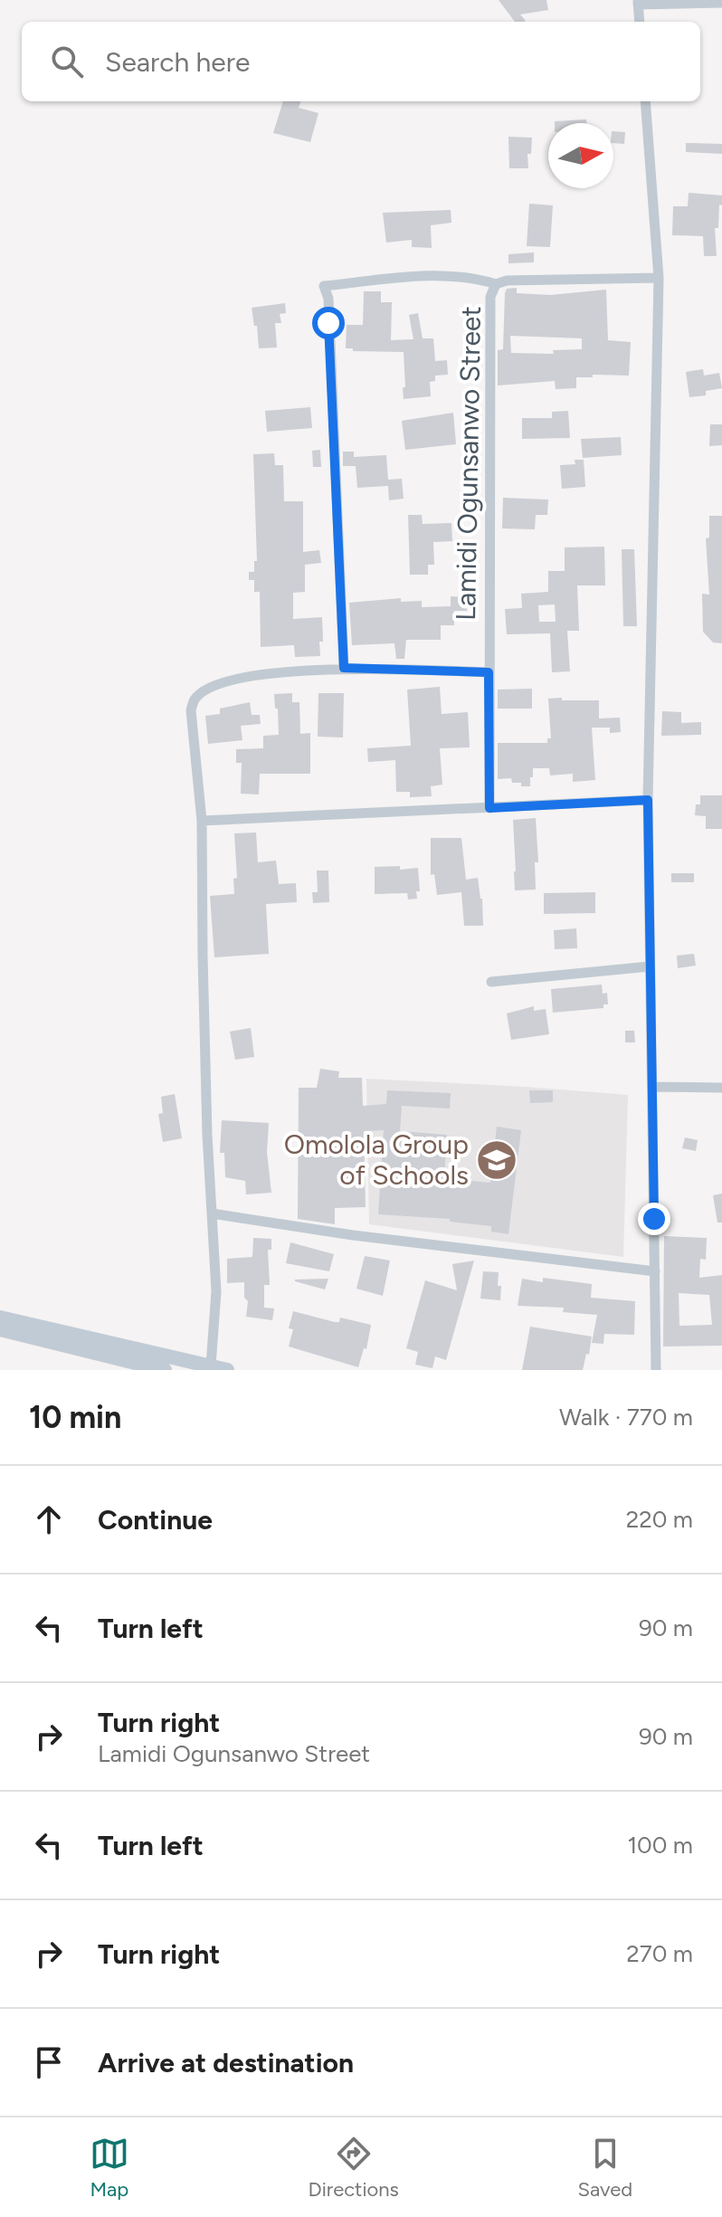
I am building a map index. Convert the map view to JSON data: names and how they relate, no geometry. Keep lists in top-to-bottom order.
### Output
{
  "streets": {
    "street": ["Lamidi Ogunsanwo Street"]
  },
  "places": {
    "school or university": ["Omolola Group of Schools"]
  },
  "north": "right",
  "page": {
    "search": "Search here",
    "heading": ["10 min", "Walk · 770 m"],
    "list": [
      ["Continue", "220 m"],
      ["Turn left", "90 m"],
      ["Turn right", "Lamidi Ogunsanwo Street", "90 m"],
      ["Turn left", "100 m"],
      ["Turn right", "270 m"],
      "Arrive at destination"
    ],
    "nav": ["Map", "Directions", "Saved"]
  }
}
